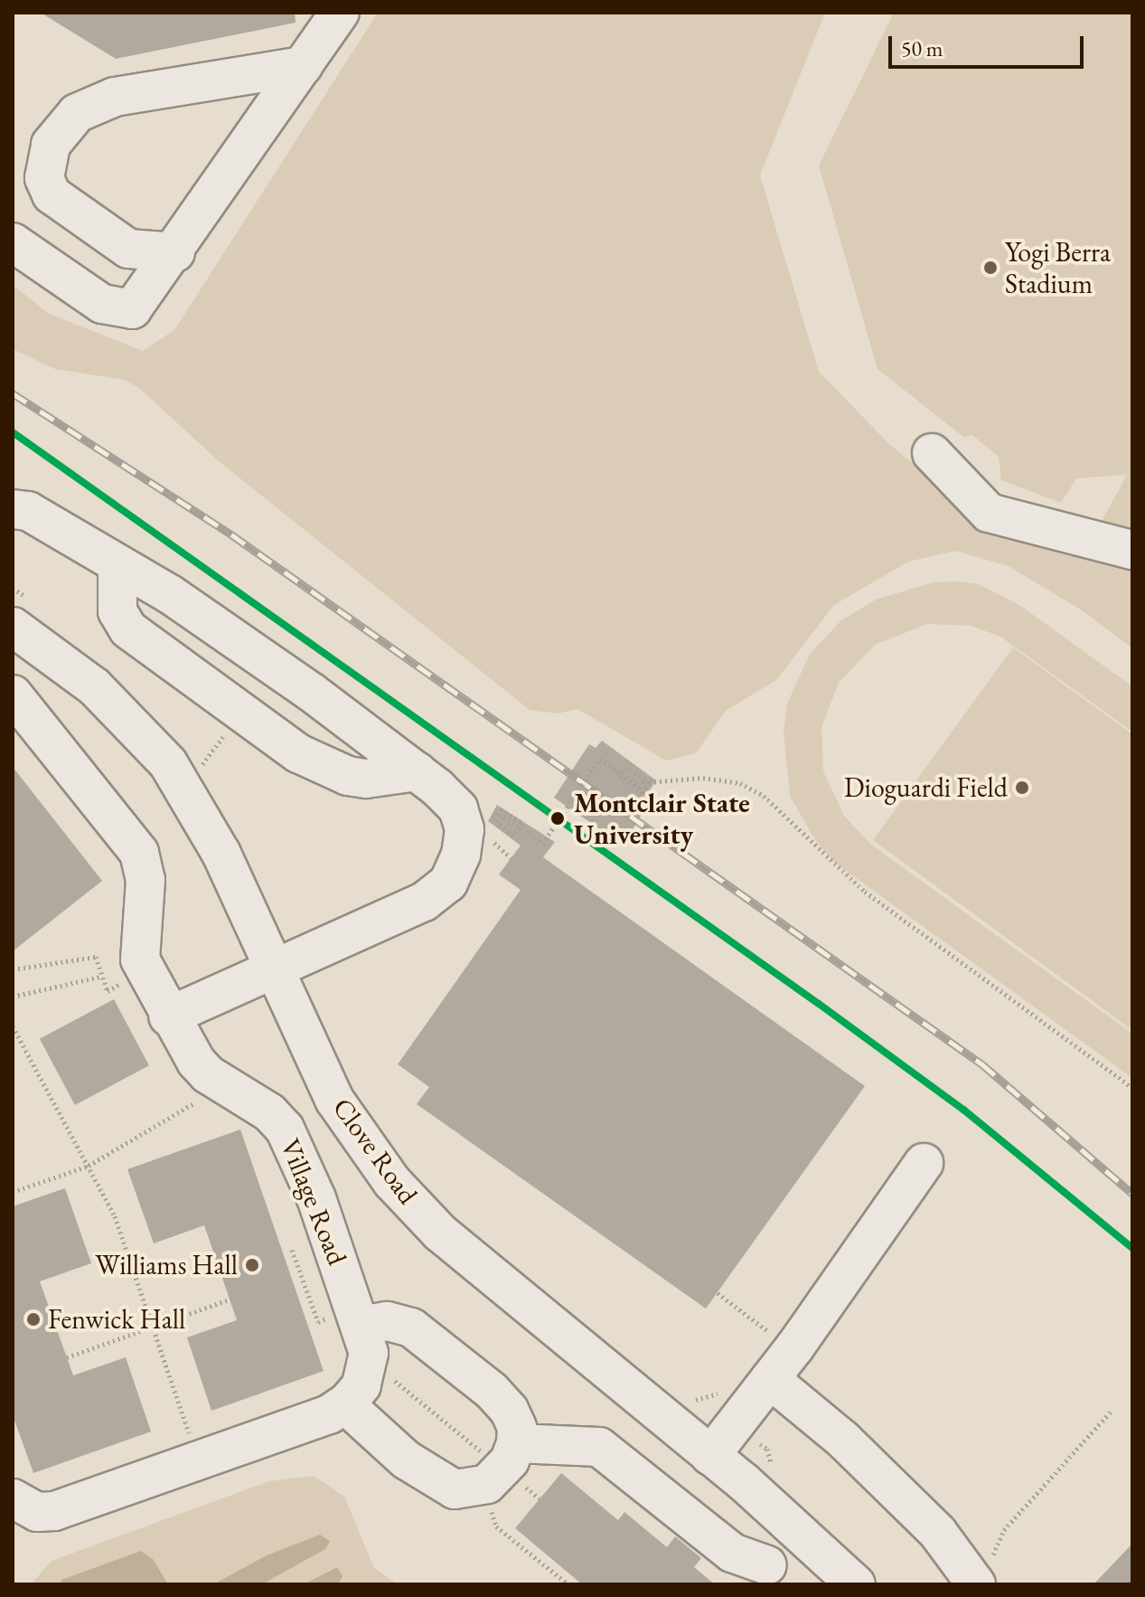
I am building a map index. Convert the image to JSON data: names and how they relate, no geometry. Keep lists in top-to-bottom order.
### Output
{
  "streets": {
    "street": ["Clove Road", "Village Road"]
  },
  "places": [
    "Yogi Berra Stadium",
    "Dioguardi Field",
    "Montclair State University",
    "Williams Hall",
    "Fenwick Hall"
  ],
  "scale_bar": "50 m"
}
